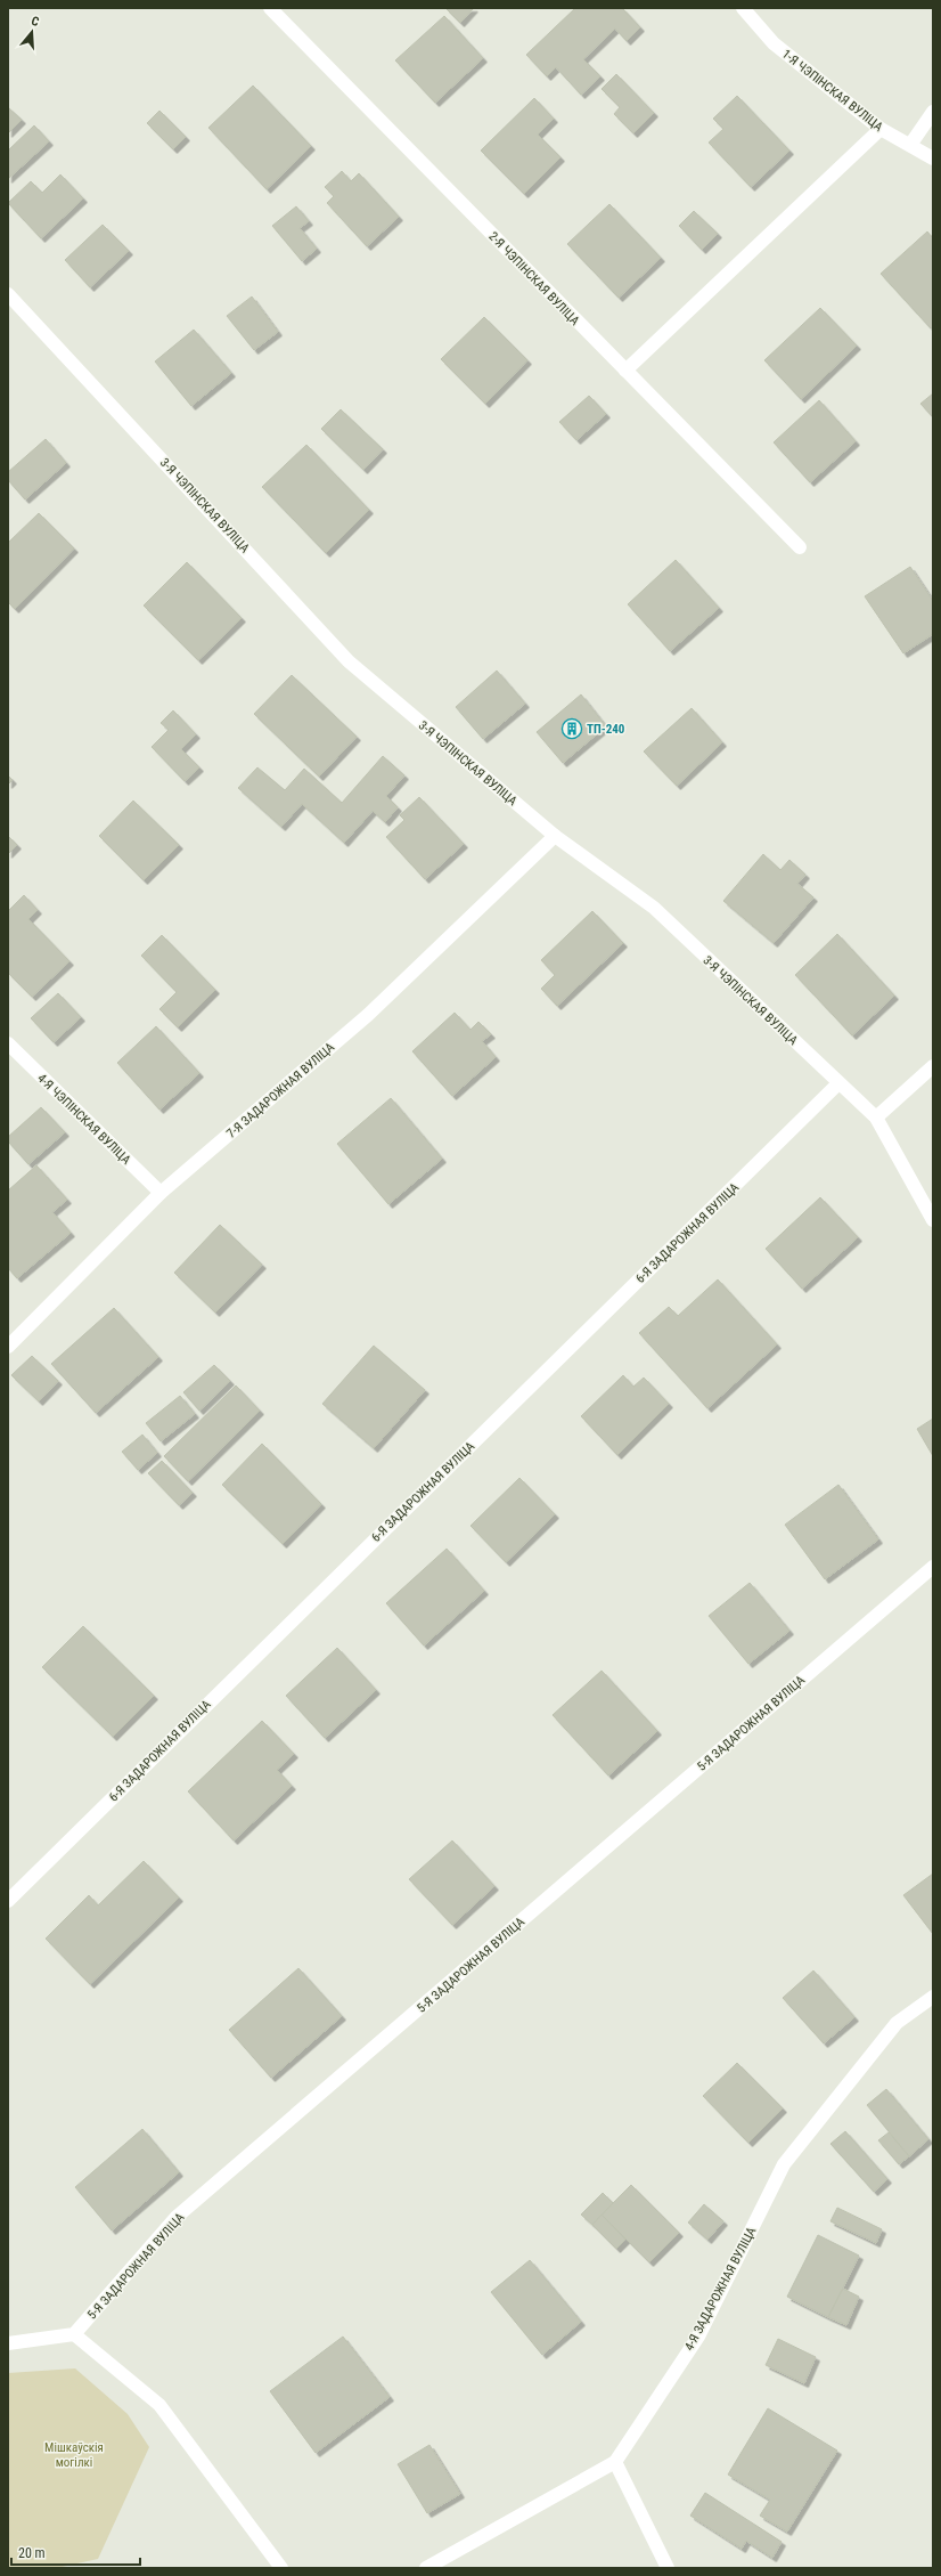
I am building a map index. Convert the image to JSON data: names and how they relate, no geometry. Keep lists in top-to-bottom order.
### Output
{
  "streets": {
    "street": [
      "1-Я ЧЭПІНСКАЯ ВУЛІЦА",
      "2-Я ЧЭПІНСКАЯ ВУЛІЦА",
      "3-Я ЧЭПІНСКАЯ ВУЛІЦА",
      "7-Я ЗАДАРОЖНАЯ ВУЛІЦА",
      "4-Я ЧЭПІНСКАЯ ВУЛІЦА",
      "6-Я ЗАДАРОЖНАЯ ВУЛІЦА",
      "5-Я ЗАДАРОЖНАЯ ВУЛІЦА",
      "4-Я ЗАДАРОЖНАЯ ВУЛІЦА"
    ]
  },
  "crossings": [
    ["3-Я ЧЭПІНСКАЯ ВУЛІЦА", "7-Я ЗАДАРОЖНАЯ ВУЛІЦА"],
    ["3-Я ЧЭПІНСКАЯ ВУЛІЦА", "6-Я ЗАДАРОЖНАЯ ВУЛІЦА"],
    ["7-Я ЗАДАРОЖНАЯ ВУЛІЦА", "4-Я ЧЭПІНСКАЯ ВУЛІЦА"]
  ],
  "parks": ["Мішкаўскія могілкі"],
  "places": {
    "building": ["ТП-240"]
  },
  "scale_bar": "20 m",
  "north": "top"
}
